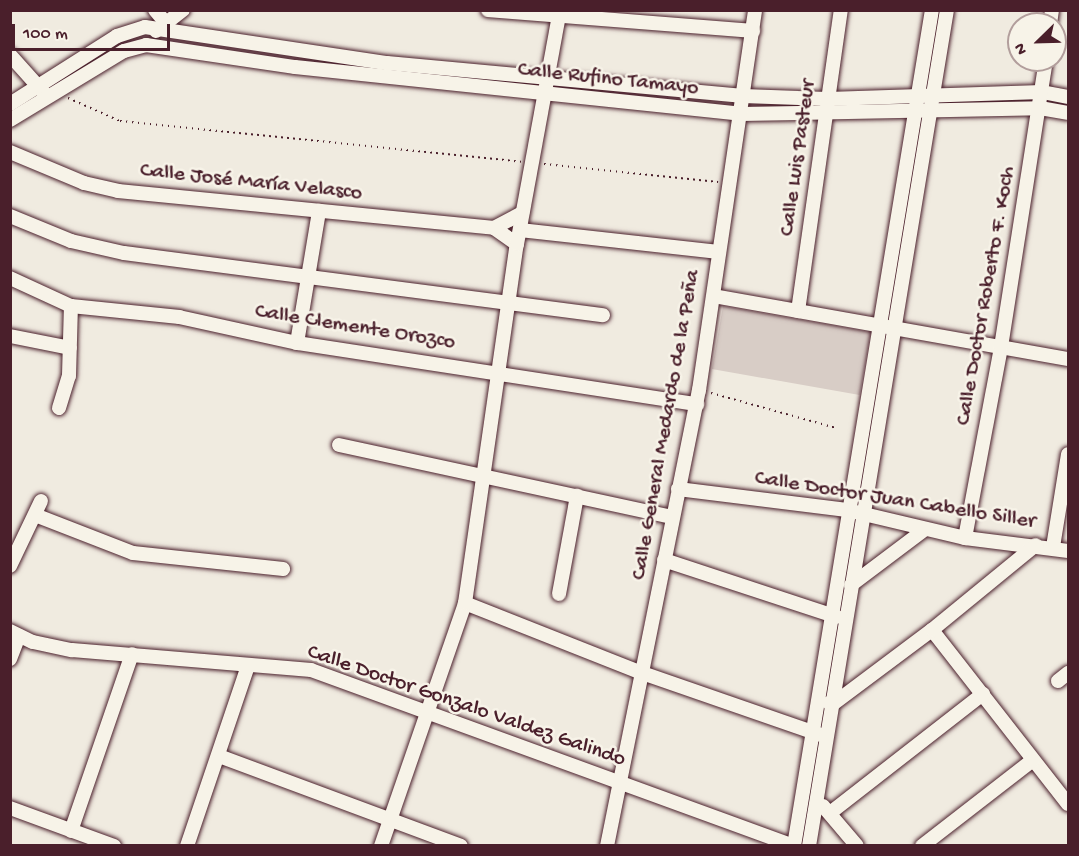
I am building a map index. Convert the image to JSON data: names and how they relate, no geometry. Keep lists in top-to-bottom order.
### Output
{
  "streets": {
    "street": [
      "Calle Rufino Tamayo",
      "Calle Luis Pasteur",
      "Calle José María Velasco",
      "Calle Doctor Roberto F. Koch",
      "Calle Clemente Orozco",
      "Calle General Medardo de la Peña",
      "Calle Doctor Juan Cabello Siller",
      "Calle Doctor Gonzalo Valdez Galindo"
    ]
  },
  "crossings": [
    ["Calle Rufino Tamayo", "Calle Luis Pasteur"],
    ["Calle Rufino Tamayo", "Calle Doctor Roberto F. Koch"],
    ["Calle Rufino Tamayo", "Calle General Medardo de la Peña"],
    ["Calle José María Velasco", "Calle General Medardo de la Peña"],
    ["Calle Doctor Roberto F. Koch", "Calle Doctor Juan Cabello Siller"],
    ["Calle Clemente Orozco", "Calle General Medardo de la Peña"],
    ["Calle General Medardo de la Peña", "Calle Doctor Juan Cabello Siller"],
    ["Calle General Medardo de la Peña", "Calle Doctor Gonzalo Valdez Galindo"]
  ],
  "scale_bar": "100 m",
  "north": "bottom left"
}
